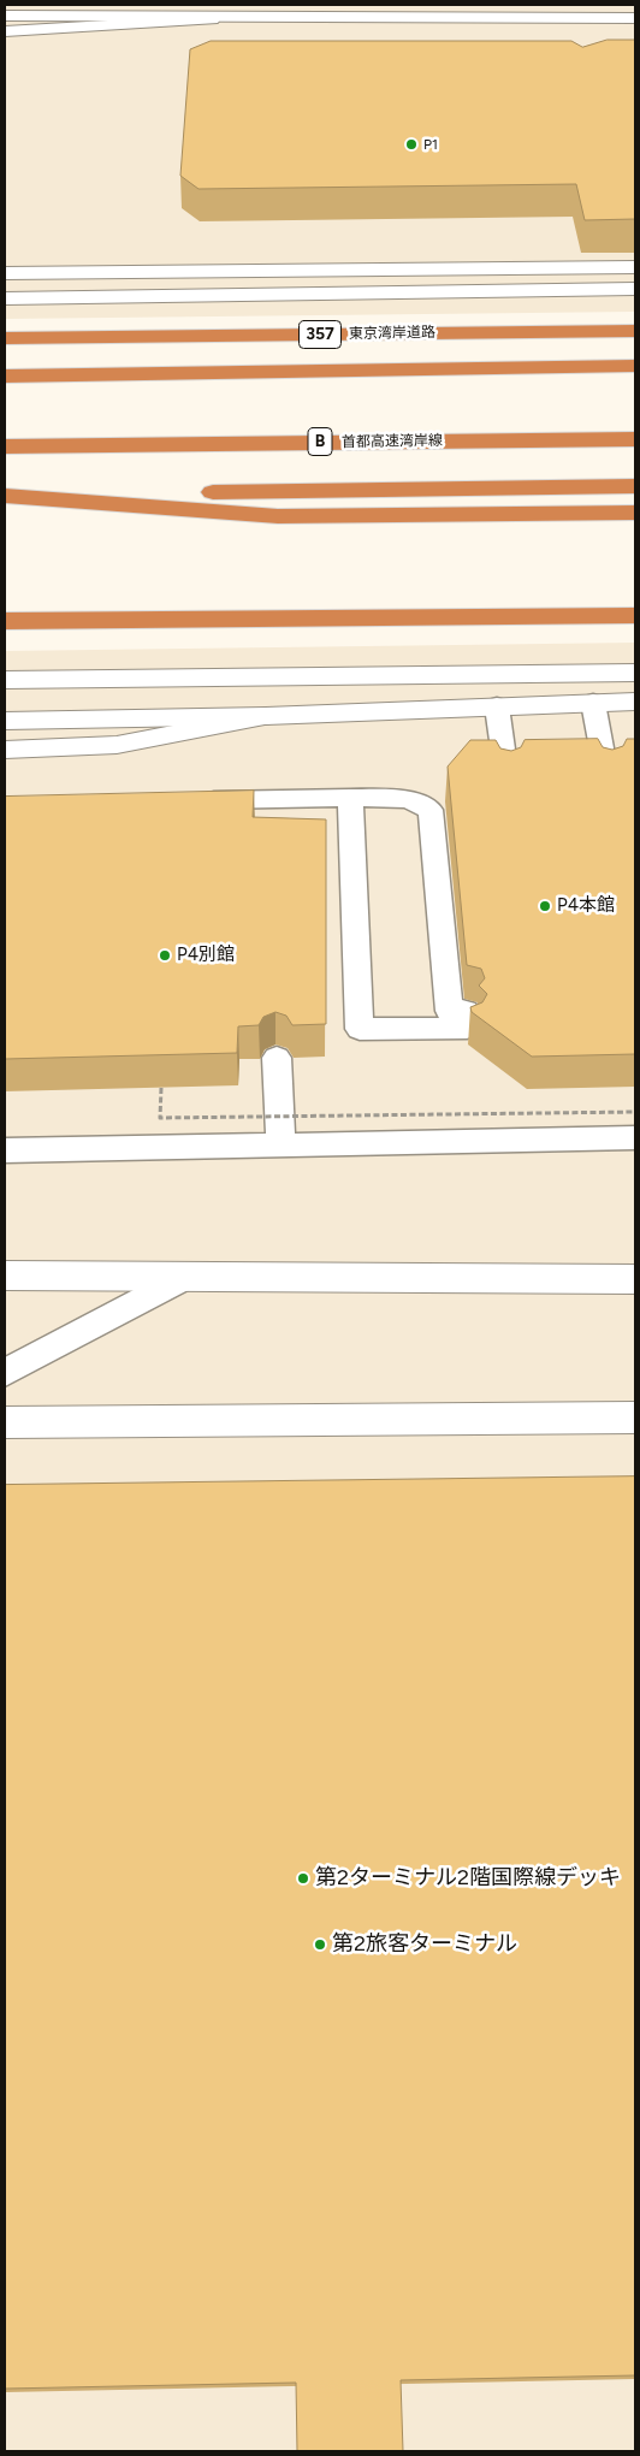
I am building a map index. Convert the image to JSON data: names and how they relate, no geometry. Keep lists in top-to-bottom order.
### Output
{
  "streets": {
    "highway": [
      "東京湾岸道路",
      "357",
      "B",
      "首都高速湾岸線"
    ]
  },
  "places": [
    "P1",
    "P4本館",
    "P4別館",
    "第2ターミナル2階国際線デッキ",
    "第2旅客ターミナル"
  ]
}
